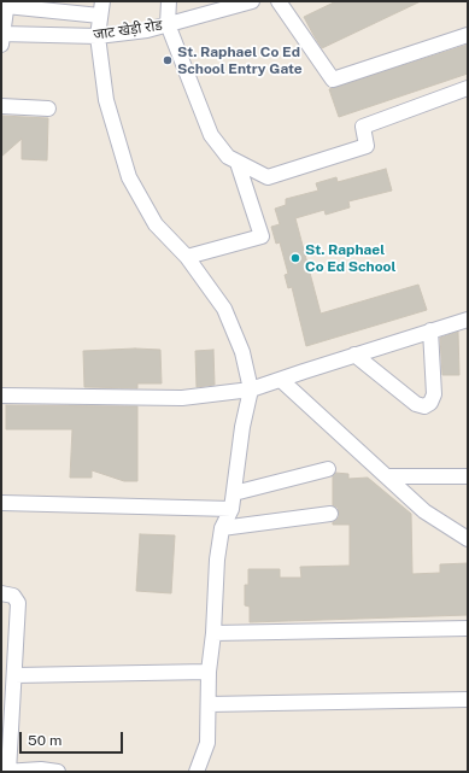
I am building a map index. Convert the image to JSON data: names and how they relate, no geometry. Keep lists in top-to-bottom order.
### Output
{
  "streets": {
    "street": ["जाट खेड़ी रोड"]
  },
  "places": ["St. Raphael Co Ed School Entry Gate", "St. Raphael Co Ed School"],
  "scale_bar": "50 m"
}
